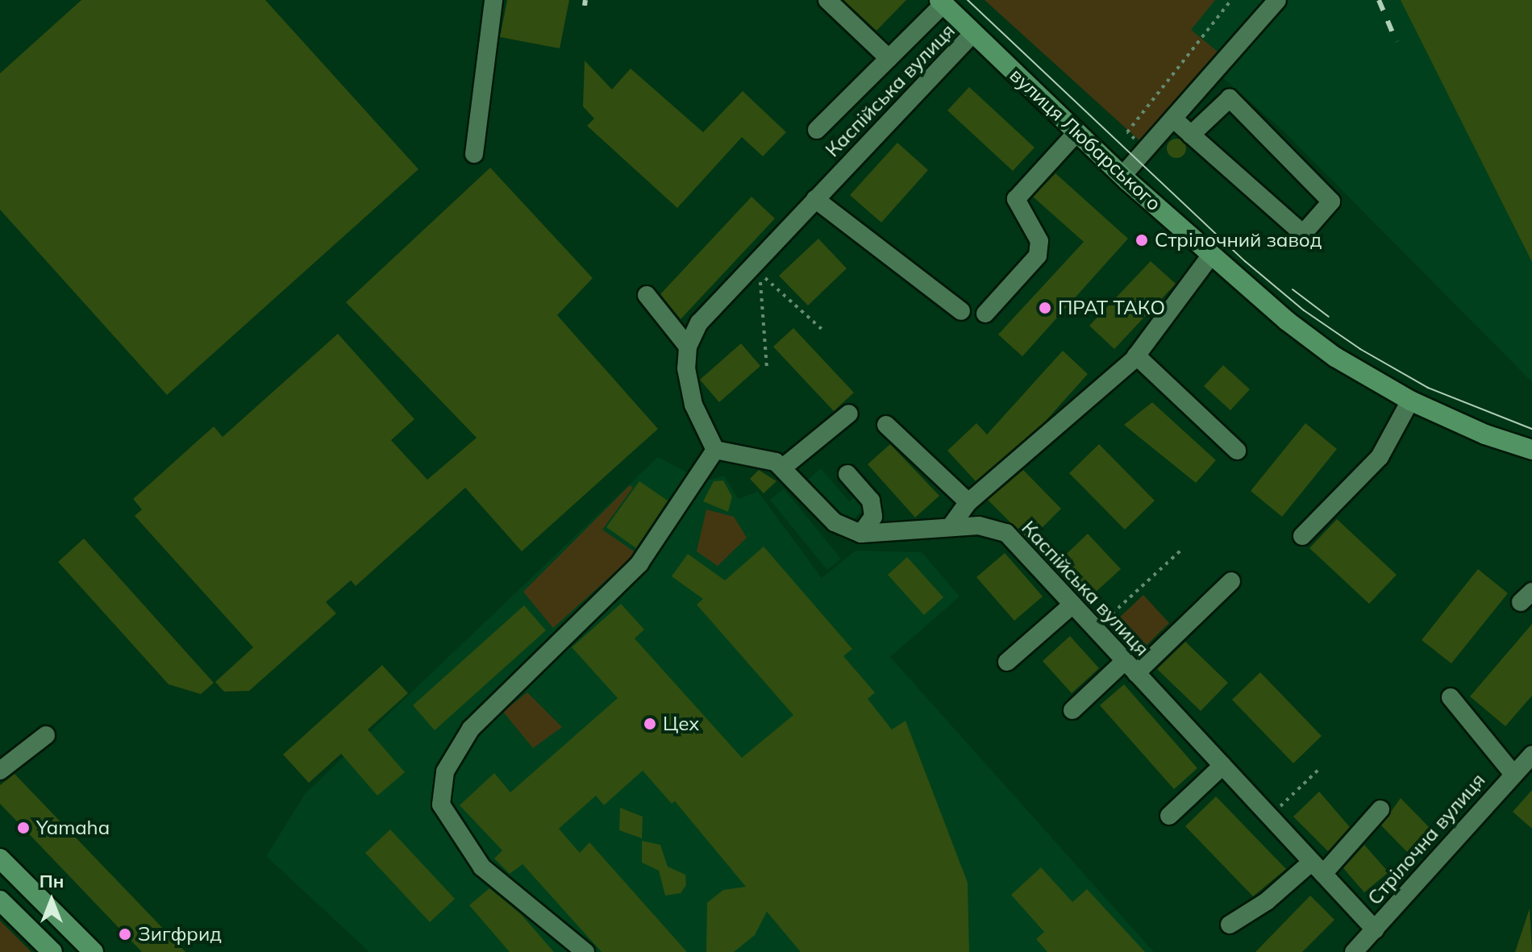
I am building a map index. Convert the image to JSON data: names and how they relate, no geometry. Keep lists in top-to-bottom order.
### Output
{
  "streets": {
    "main road": ["вулиця Любарського"],
    "street": ["Каспійська вулиця", "Стрілочна вулиця"]
  },
  "crossings": [
    ["Каспійська вулиця", "вулиця Любарського"],
    ["Каспійська вулиця", "Стрілочна вулиця"]
  ],
  "places": [
    "Стрілочний завод",
    "ПРАТ ТАКО",
    "Цех",
    "Yamaha",
    "Зигфрид"
  ],
  "north": "top"
}
